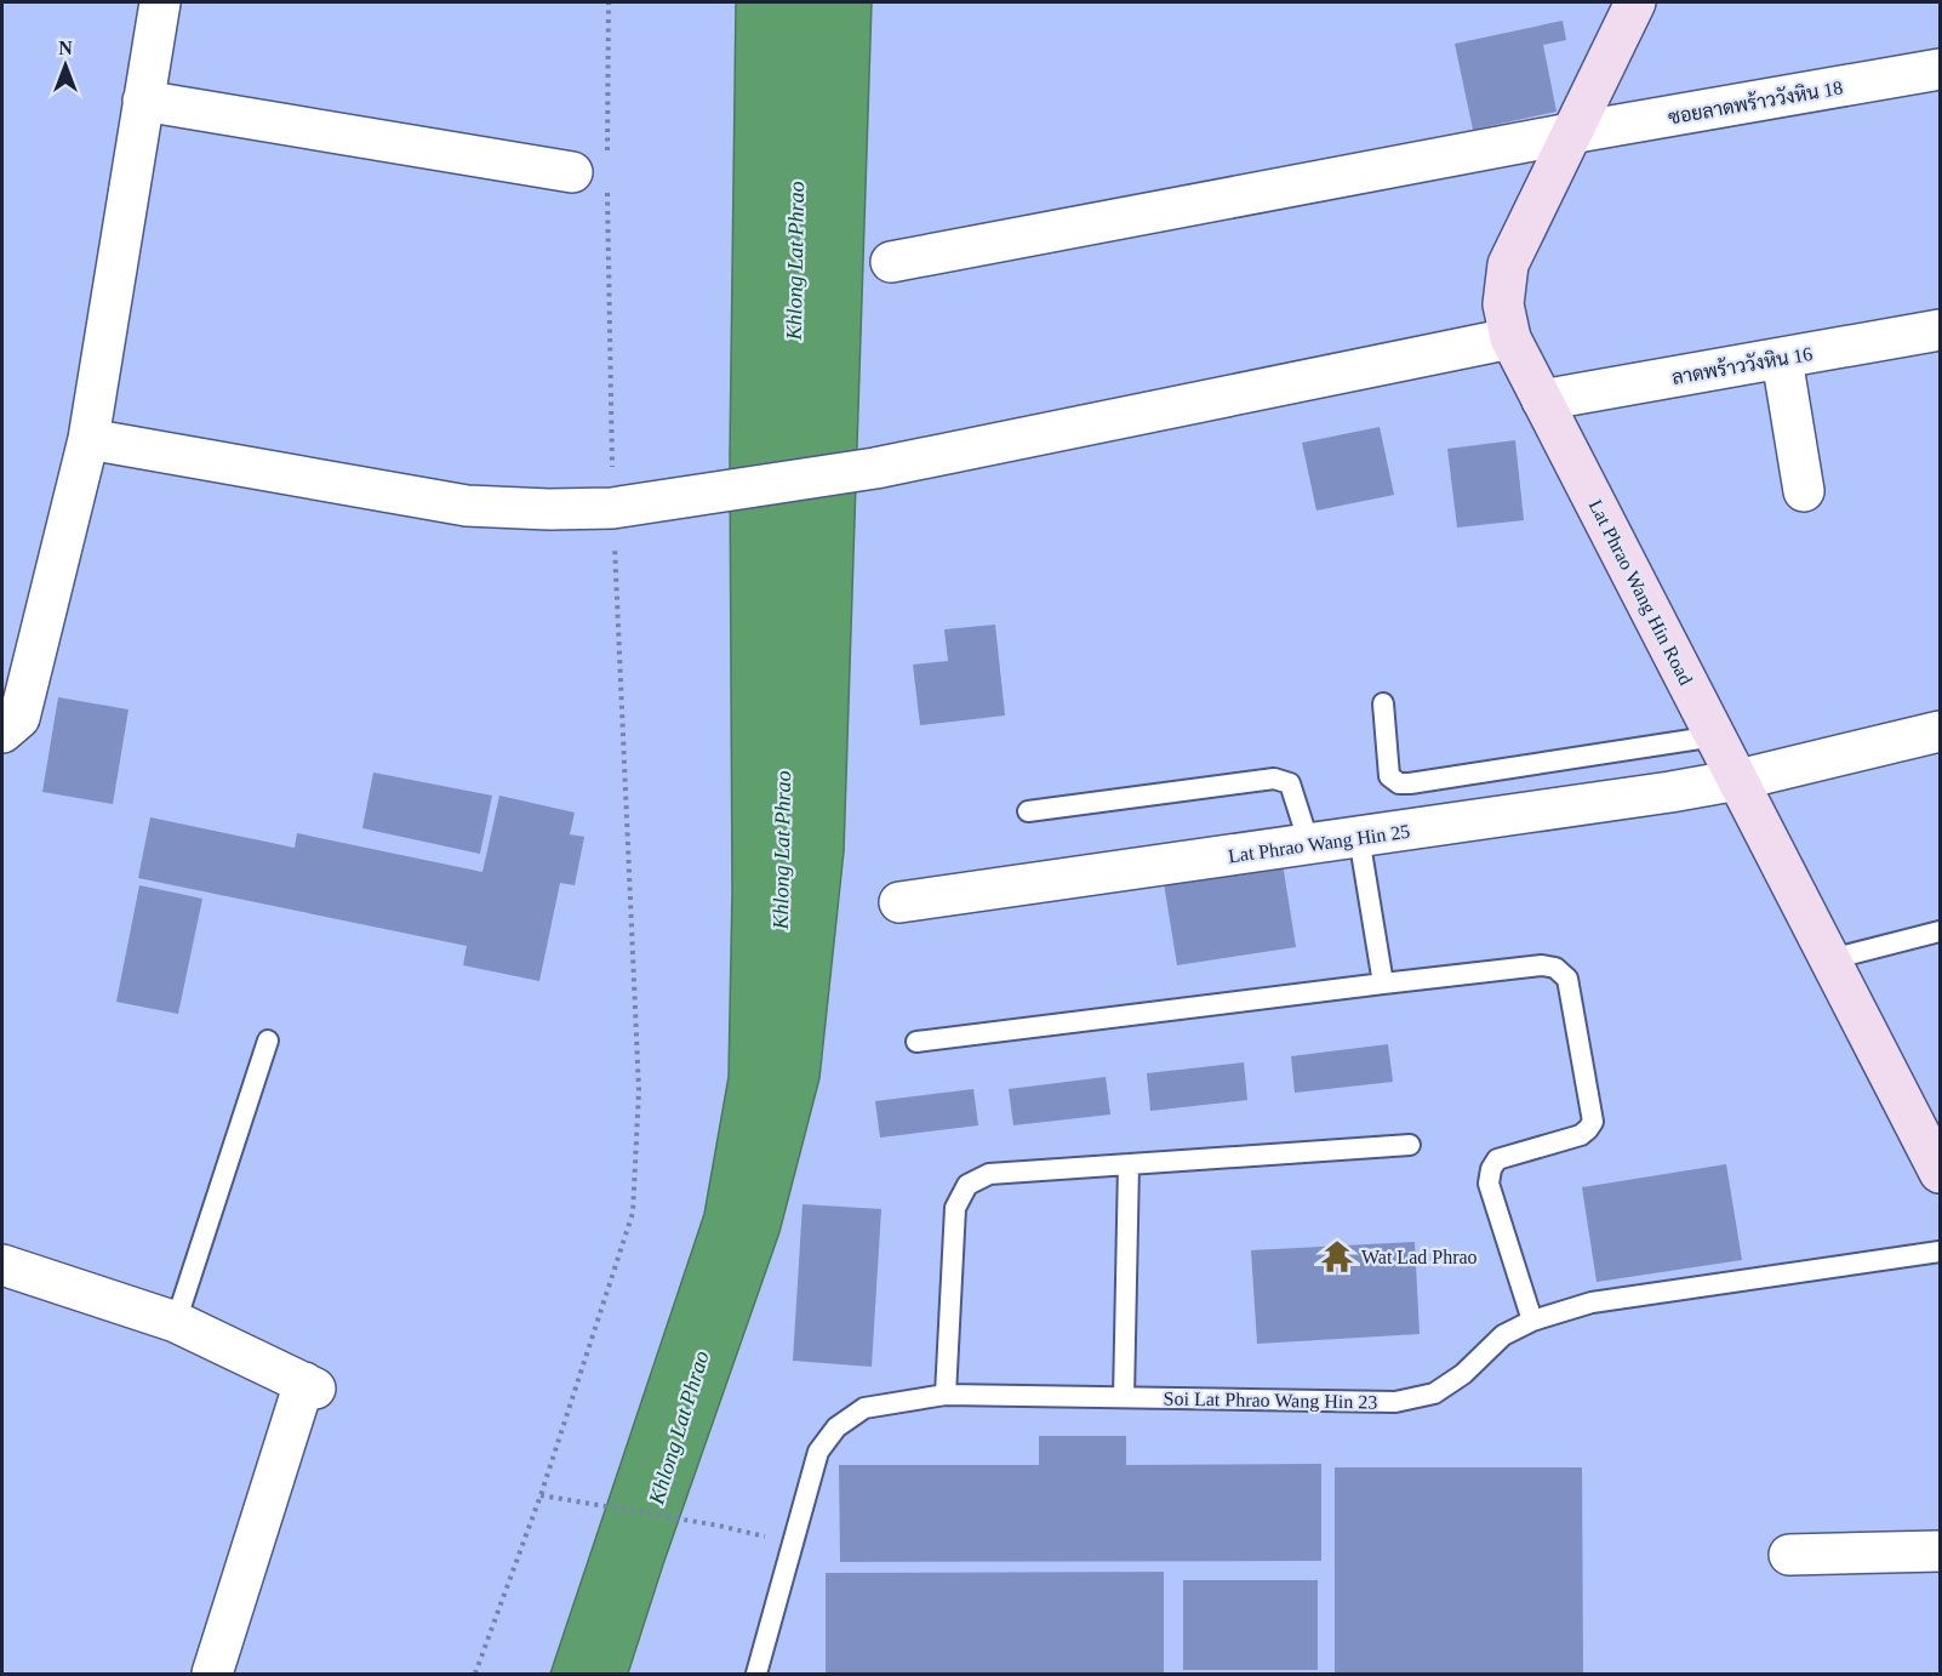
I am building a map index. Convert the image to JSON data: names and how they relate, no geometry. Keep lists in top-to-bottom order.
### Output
{
  "streets": {
    "main road": ["Lat Phrao Wang Hin Road"],
    "street": ["ซอยลาดพร้าววังหิน 18", "ลาดพร้าววังหิน 16", "Lat Phrao Wang Hin 25"],
    "lane": ["Soi Lat Phrao Wang Hin 23"]
  },
  "crossings": [
    ["ซอยลาดพร้าววังหิน 18", "Lat Phrao Wang Hin Road"],
    ["ลาดพร้าววังหิน 16", "Lat Phrao Wang Hin Road"],
    ["Lat Phrao Wang Hin Road", "Lat Phrao Wang Hin 25"]
  ],
  "water": ["Khlong Lat Phrao"],
  "places": {
    "temple": ["Wat Lad Phrao"]
  },
  "north": "top"
}
